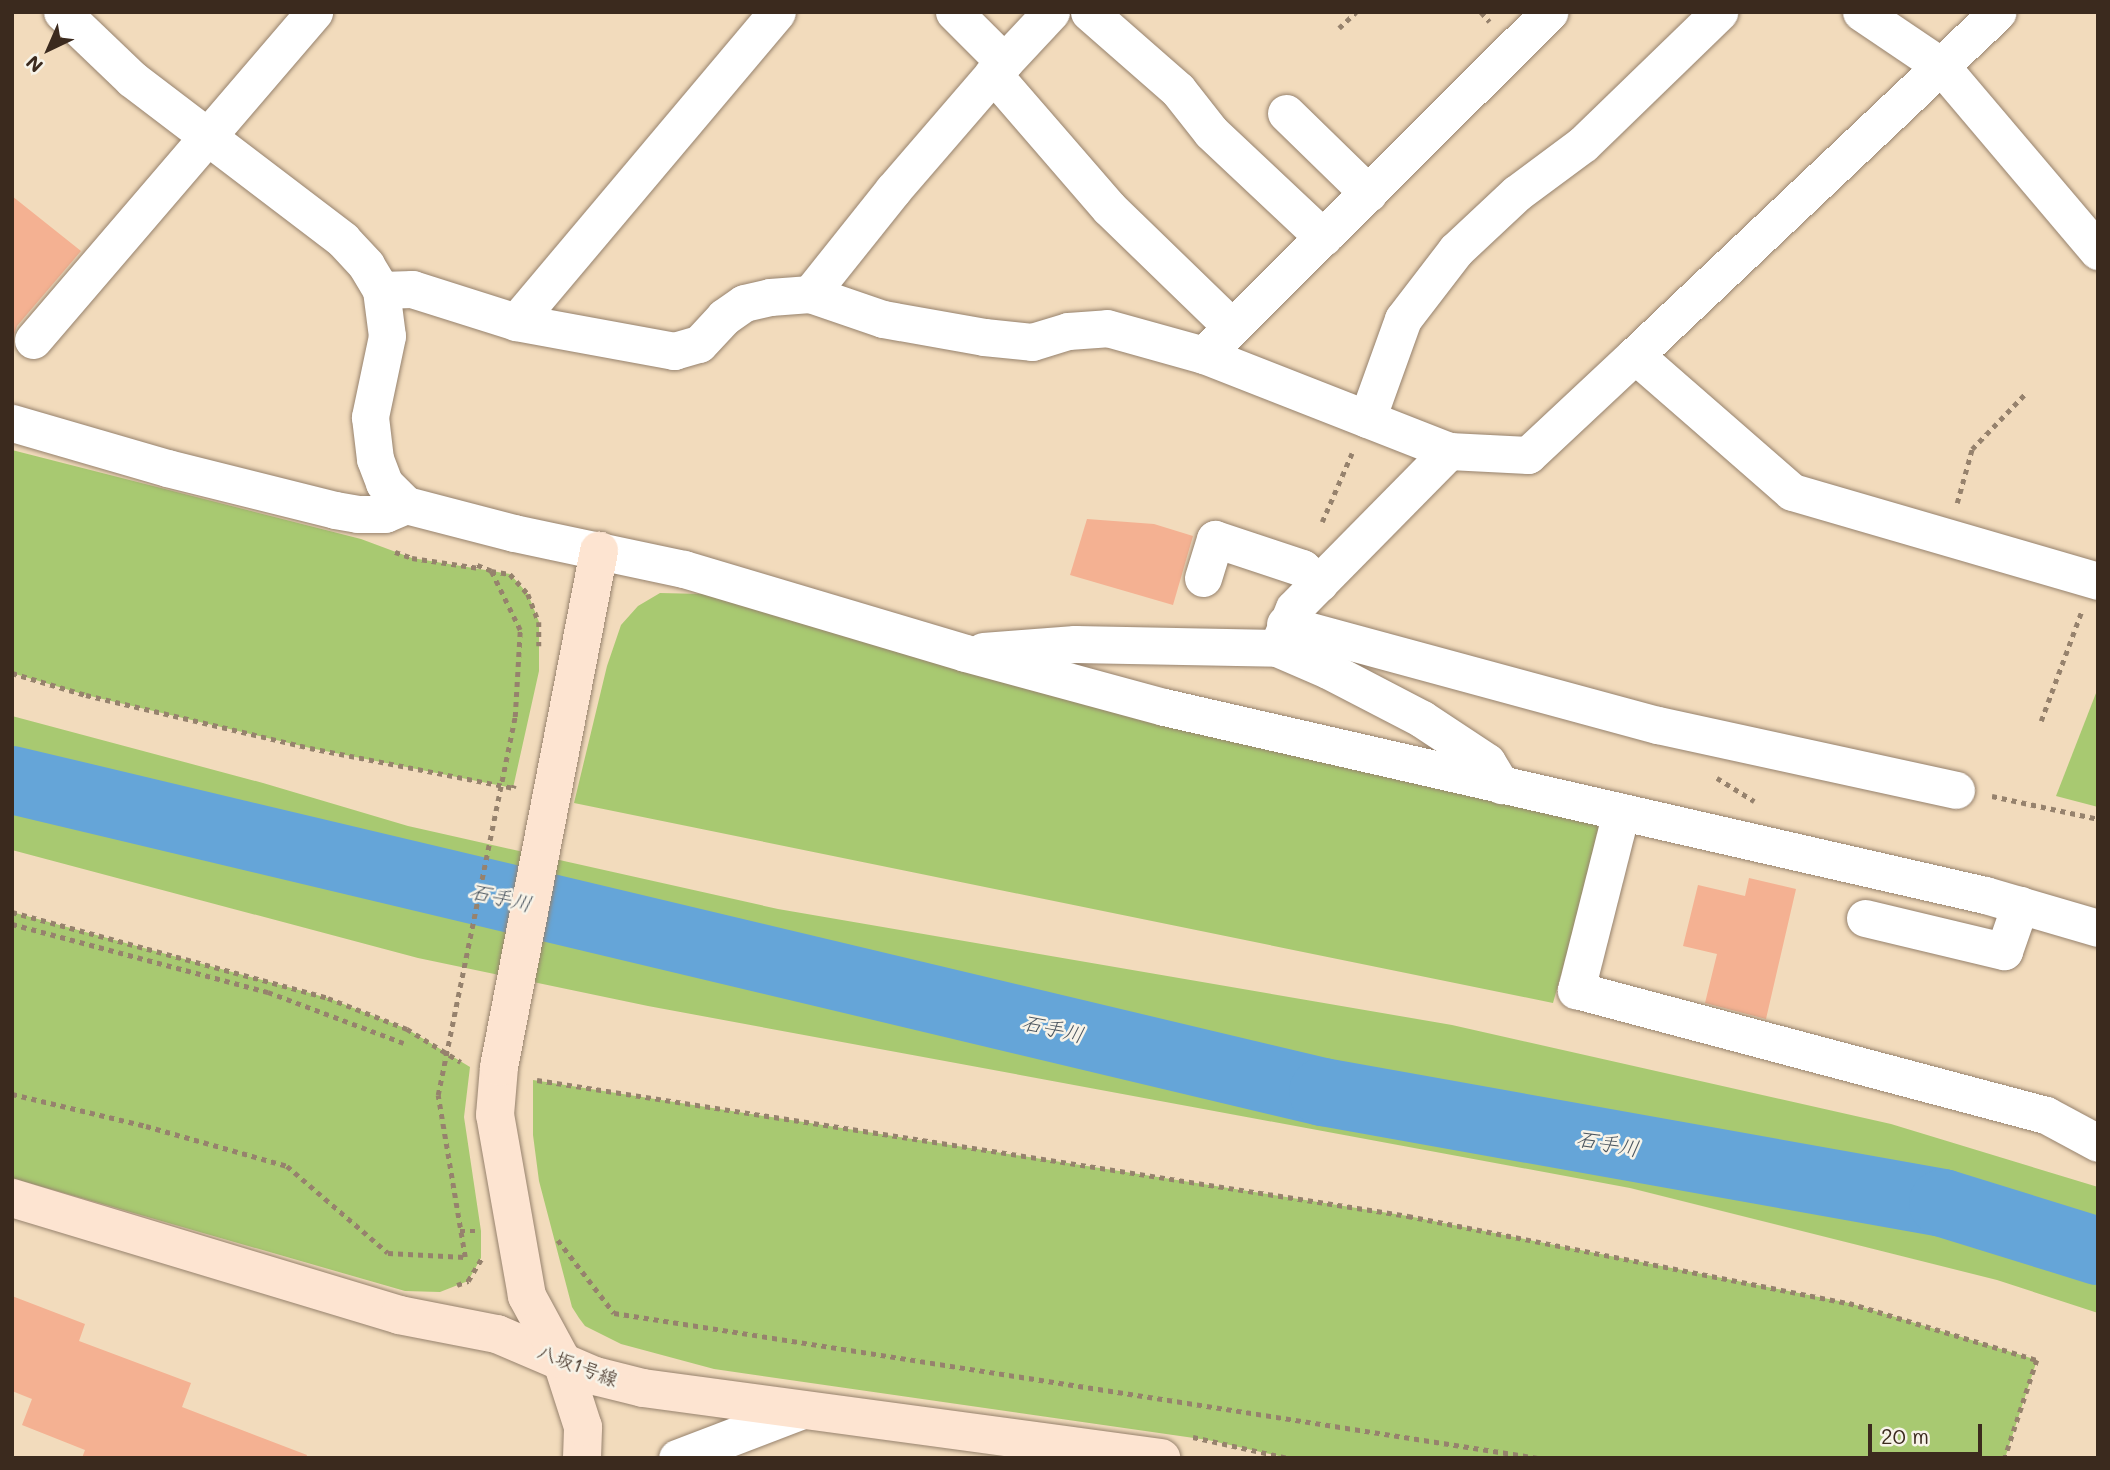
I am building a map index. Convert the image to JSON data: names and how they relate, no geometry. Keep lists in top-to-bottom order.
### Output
{
  "streets": {
    "street": ["八坂1号線"]
  },
  "water": ["石手川"],
  "scale_bar": "20 m",
  "north": "bottom left"
}
